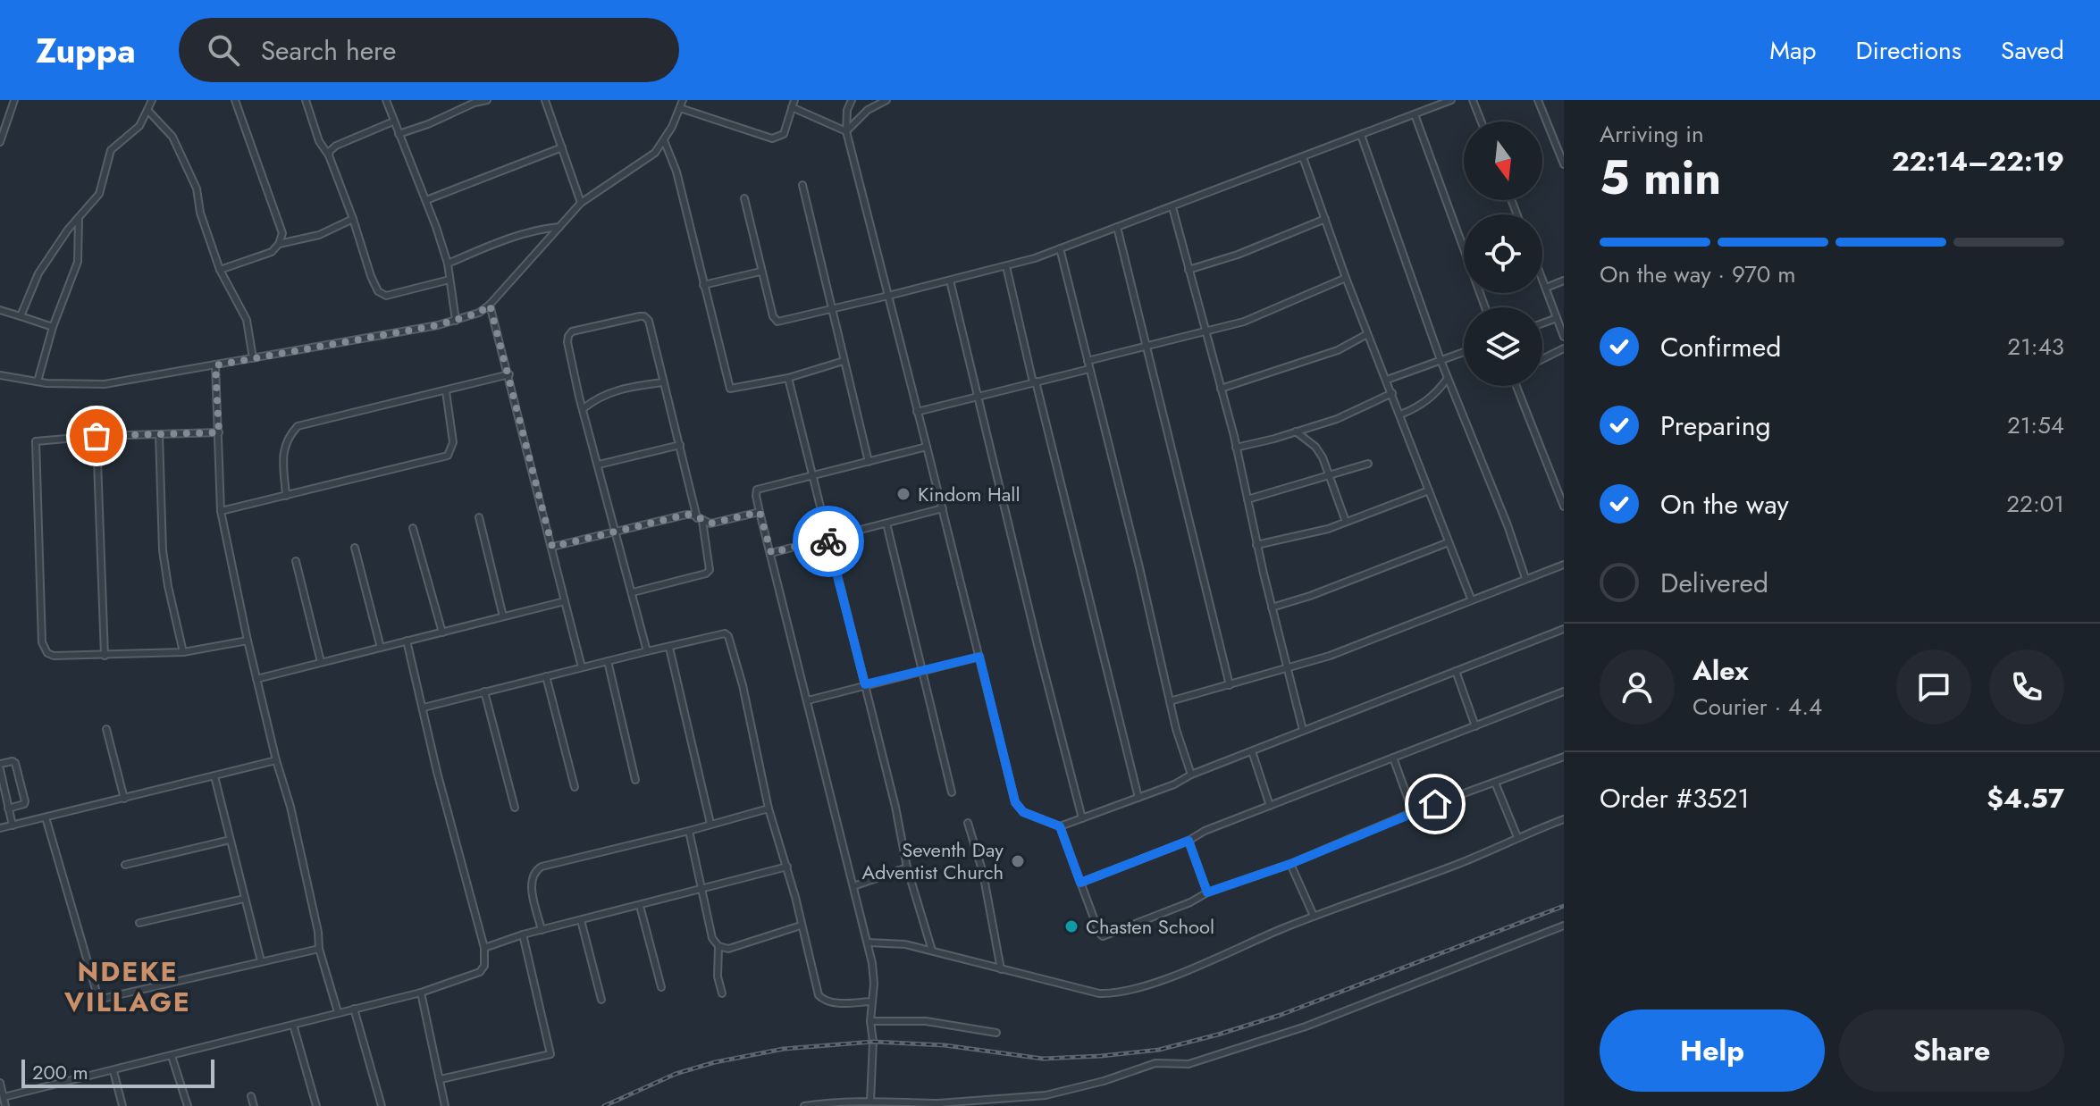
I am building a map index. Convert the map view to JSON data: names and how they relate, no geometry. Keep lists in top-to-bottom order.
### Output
{
  "districts": ["NDEKE VILLAGE"],
  "places": ["Kindom Hall", "Seventh Day Adventist Church", "Chasten School"],
  "scale_bar": "200 m",
  "north": "bottom",
  "page": {
    "header": "Zuppa",
    "search": "Search here",
    "nav": ["Map", "Directions", "Saved"],
    "heading": ["5 min", "Arriving in", "22:14–22:19"],
    "panel": [
      "Alex",
      "Courier · 4.4",
      "Order #3521",
      "$4.57"
    ],
    "bar": "On the way · 970 m",
    "list": [
      ["Confirmed", "21:43"],
      ["Preparing", "21:54"],
      ["On the way", "22:01"],
      "Delivered"
    ],
    "buttons": ["Help", "Share"],
    "scale": "200 m"
  }
}
